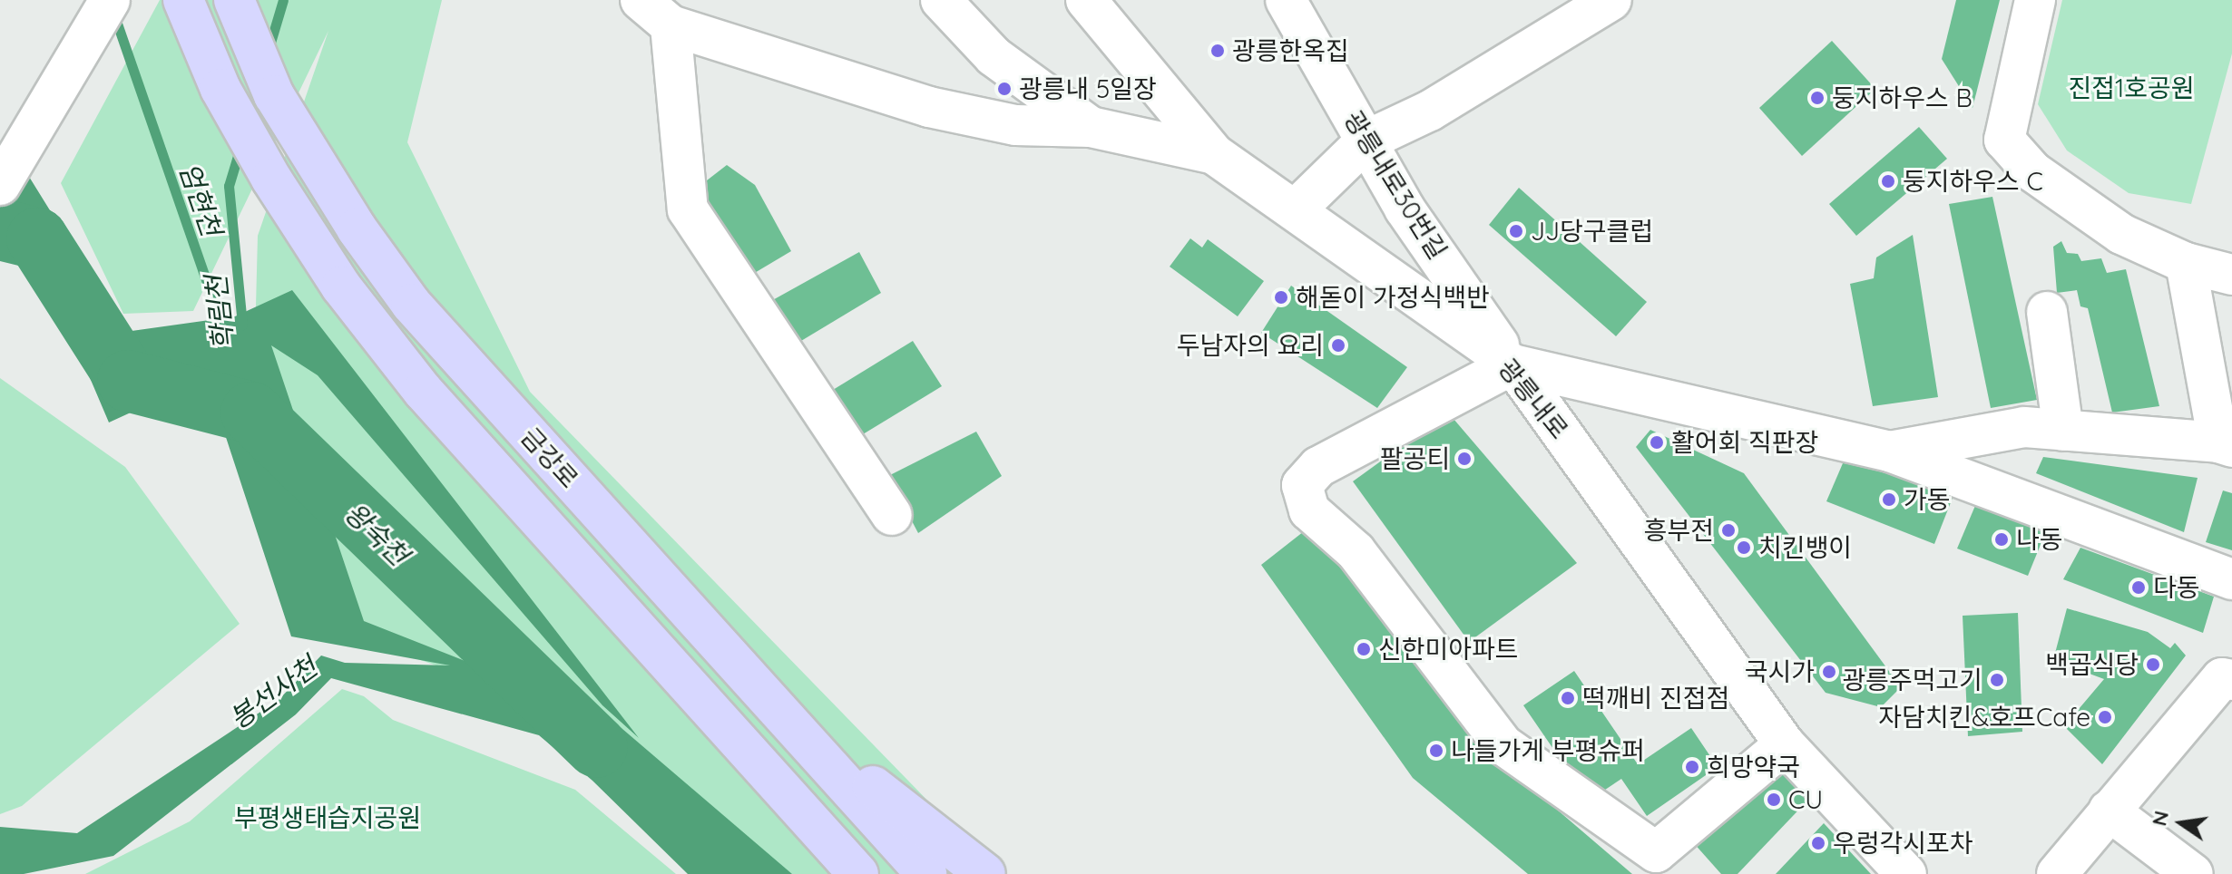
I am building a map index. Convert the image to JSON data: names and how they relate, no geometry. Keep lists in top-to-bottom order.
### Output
{
  "streets": {
    "main road": ["금강로"],
    "street": ["광릉내로30번길", "광릉내로"]
  },
  "crossings": [
    ["광릉내로30번길", "광릉내로"]
  ],
  "water": [
    "엄현천",
    "학림천",
    "왕숙천",
    "봉선사천"
  ],
  "parks": ["진접1호공원", "부평생태습지공원"],
  "places": [
    "광릉한옥집",
    "광릉내 5일장",
    "둥지하우스 B",
    "둥지하우스 C",
    "JJ당구클럽",
    "해돋이 가정식백반",
    "두남자의 요리",
    "활어회 직판장",
    "팔공티",
    "가동",
    "흥부전",
    "나동",
    "치킨뱅이",
    "다동",
    "신한미아파트",
    "백곱식당",
    "국시가",
    "광릉주먹고기",
    "떡깨비 진접점",
    "자담치킨&호프Cafe",
    "나들가게 부평슈퍼",
    "희망약국",
    "CU",
    "우렁각시포차"
  ],
  "north": "left"
}
